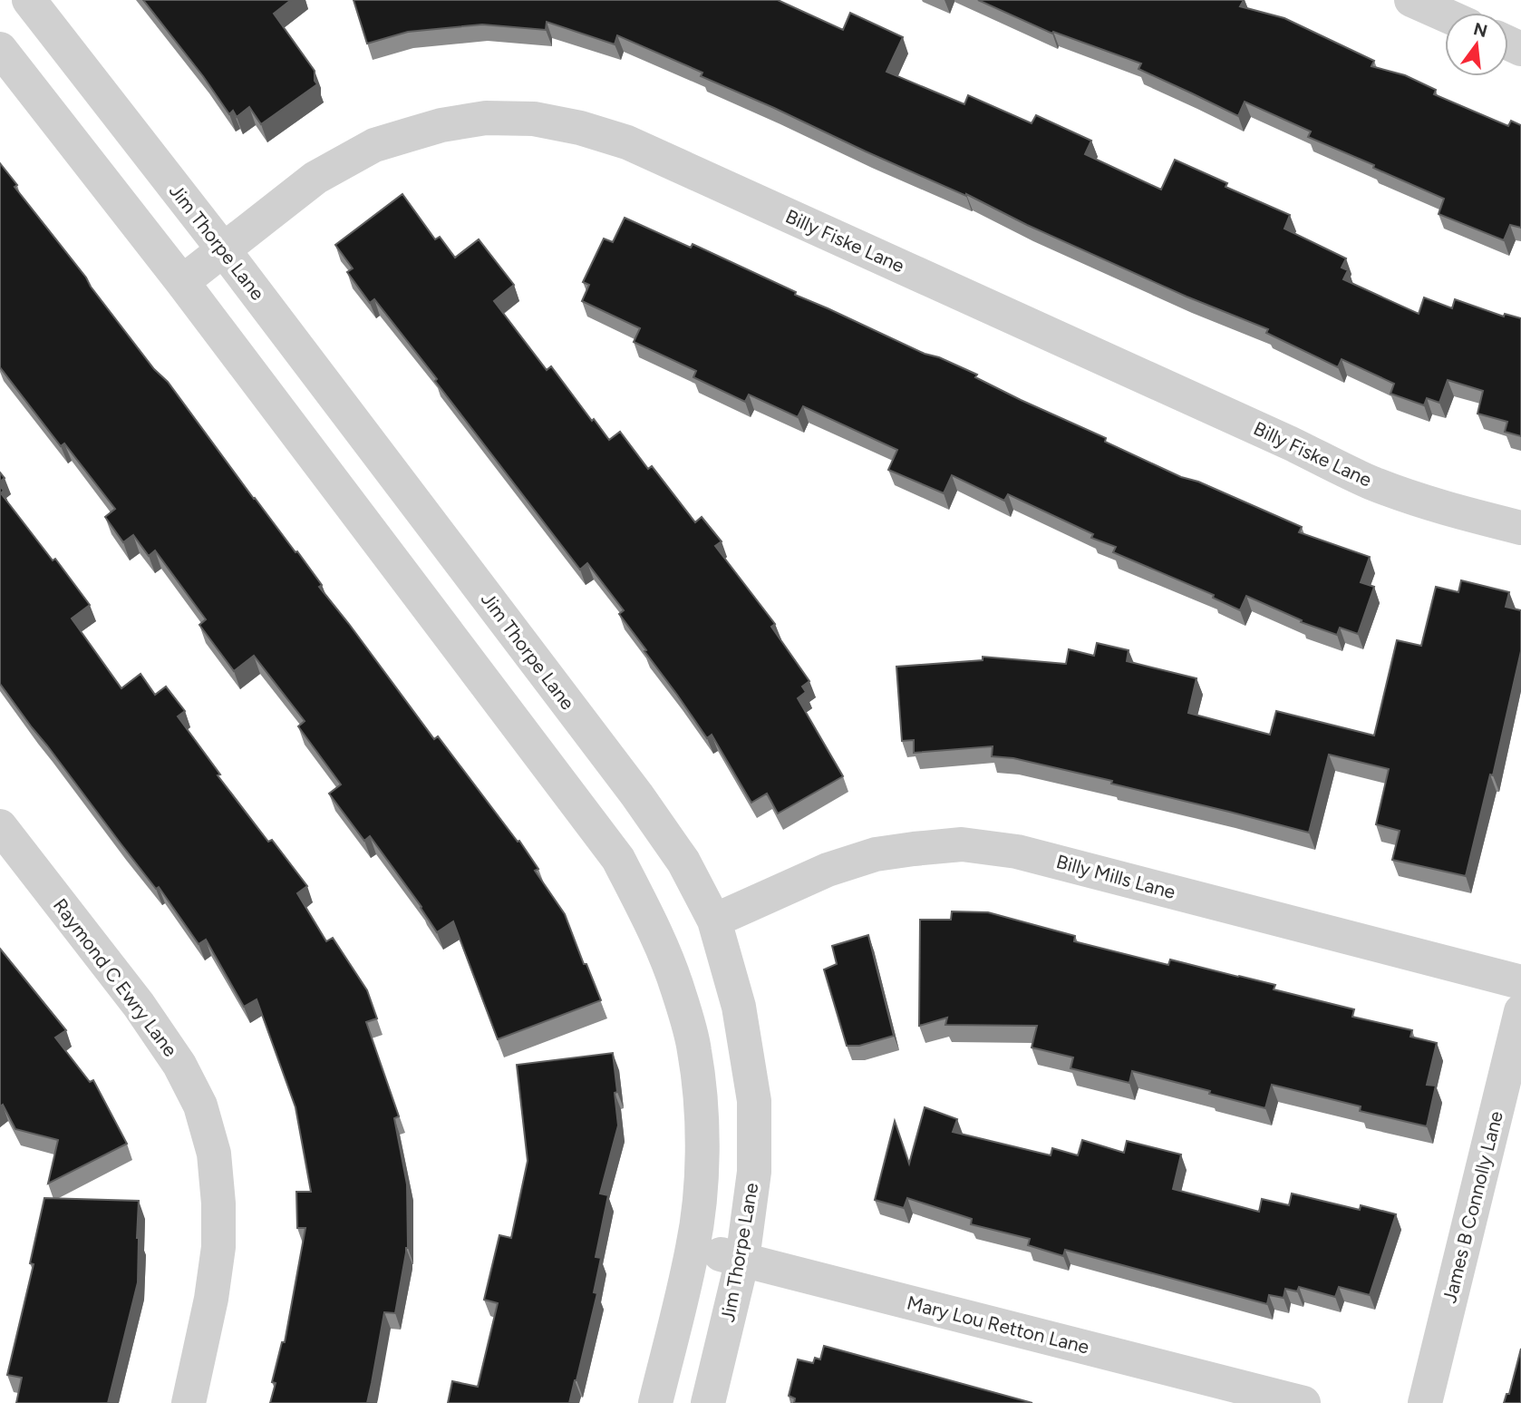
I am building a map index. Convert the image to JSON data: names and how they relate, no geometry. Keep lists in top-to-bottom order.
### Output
{
  "streets": {
    "street": [
      "Billy Fiske Lane",
      "Jim Thorpe Lane",
      "Billy Mills Lane",
      "Raymond C Ewry Lane",
      "James B Connolly Lane",
      "Mary Lou Retton Lane"
    ]
  },
  "crossings": [
    ["Billy Fiske Lane", "Jim Thorpe Lane"],
    ["Jim Thorpe Lane", "Billy Mills Lane"],
    ["Jim Thorpe Lane", "Mary Lou Retton Lane"]
  ],
  "north": "top"
}
